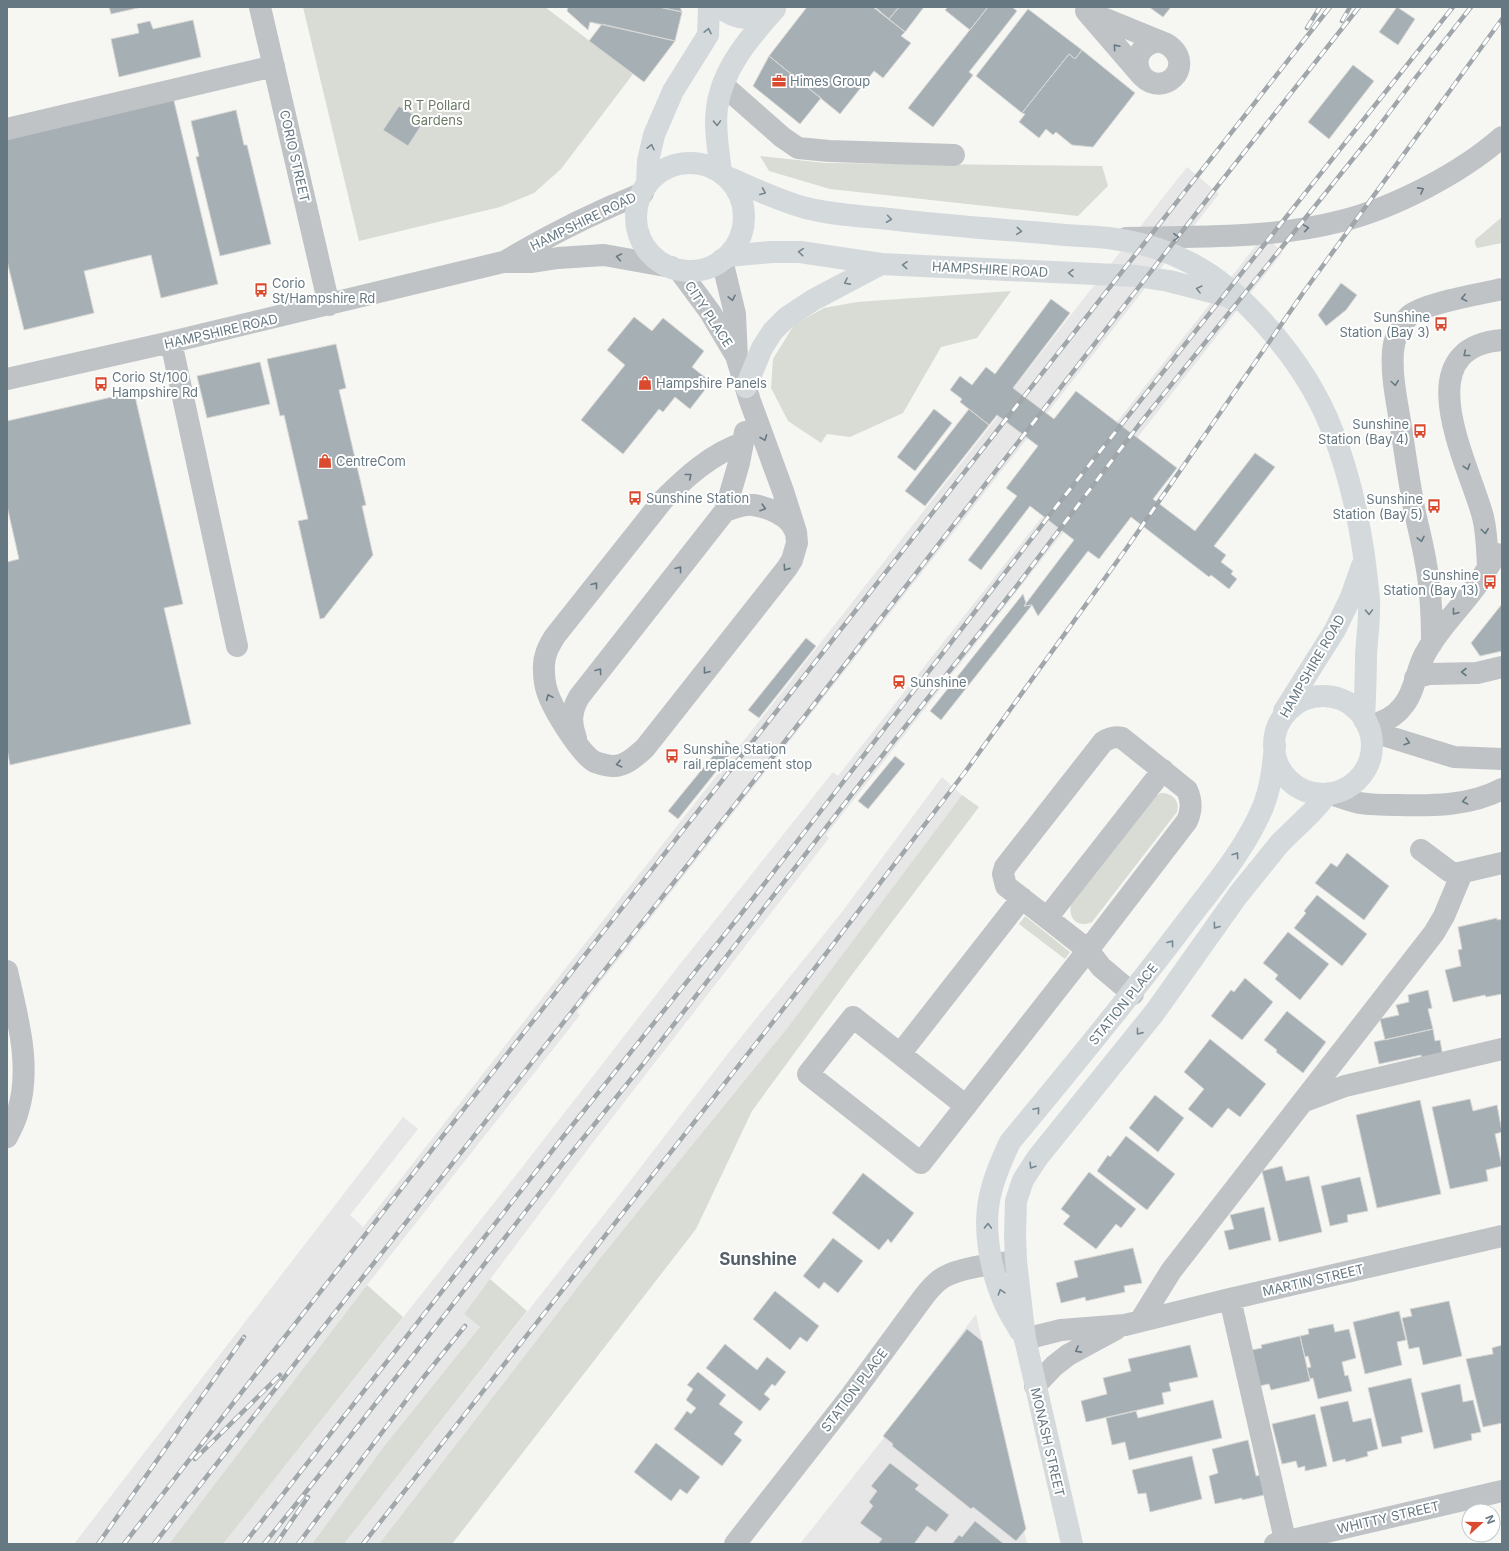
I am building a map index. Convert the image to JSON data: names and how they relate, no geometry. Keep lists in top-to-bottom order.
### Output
{
  "streets": {
    "main road": ["HAMPSHIRE ROAD", "STATION PLACE", "MONASH STREET"],
    "street": [
      "CORIO STREET",
      "CITY PLACE",
      "MARTIN STREET",
      "WHITTY STREET"
    ]
  },
  "crossings": [
    ["CORIO STREET", "HAMPSHIRE ROAD"],
    ["HAMPSHIRE ROAD", "CITY PLACE"],
    ["HAMPSHIRE ROAD", "STATION PLACE"],
    ["STATION PLACE", "MONASH STREET"],
    ["MARTIN STREET", "MONASH STREET"]
  ],
  "districts": ["Sunshine"],
  "parks": ["R T Pollard Gardens"],
  "places": {
    "office": ["Himes Group"],
    "bus stop": [
      "Corio St/Hampshire Rd",
      "Sunshine Station (Bay 3)",
      "Corio St/100 Hampshire Rd",
      "Sunshine Station (Bay 4)",
      "Sunshine Station",
      "Sunshine Station (Bay 5)",
      "Sunshine Station (Bay 13)",
      "Sunshine Station rail replacement stop"
    ],
    "shop": ["Hampshire Panels", "CentreCom"],
    "station": ["Sunshine"]
  },
  "north": "right"
}
